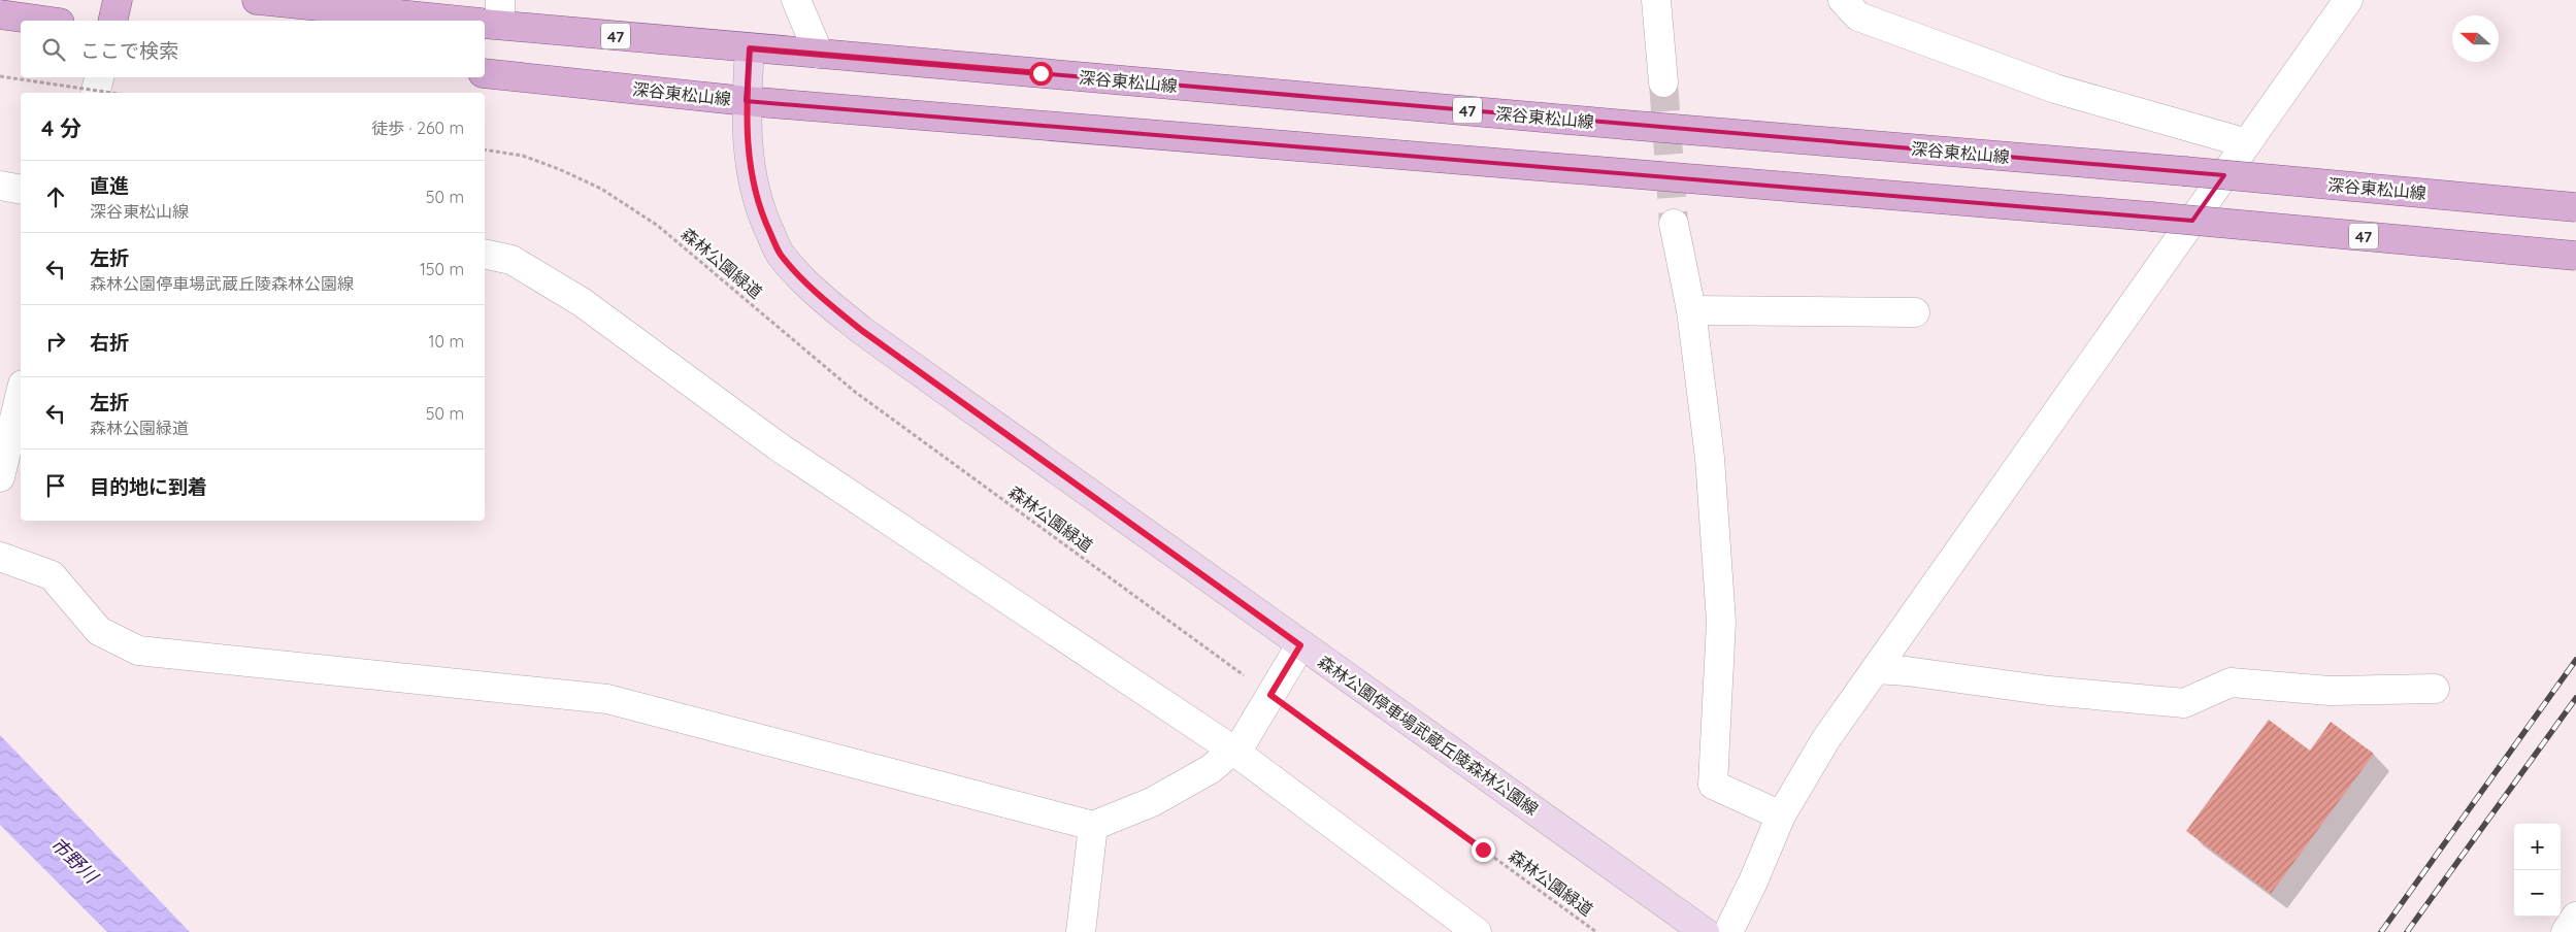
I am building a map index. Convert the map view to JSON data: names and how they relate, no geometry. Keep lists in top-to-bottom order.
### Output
{
  "streets": {
    "main road": ["47", "深谷東松山線", "森林公園停車場武蔵丘陵森林公園線"],
    "path": ["森林公園緑道"]
  },
  "crossings": [
    ["深谷東松山線", "森林公園停車場武蔵丘陵森林公園線"]
  ],
  "water": ["市野川"],
  "north": "left",
  "page": {
    "search": "ここで検索",
    "heading": ["4 分", "徒歩 · 260 m"],
    "list": [
      ["直進", "深谷東松山線", "50 m"],
      ["左折", "森林公園停車場武蔵丘陵森林公園線", "150 m"],
      ["右折", "10 m"],
      ["左折", "森林公園緑道", "50 m"],
      "目的地に到着"
    ],
    "map_buttons": ["+", "−"]
  }
}
